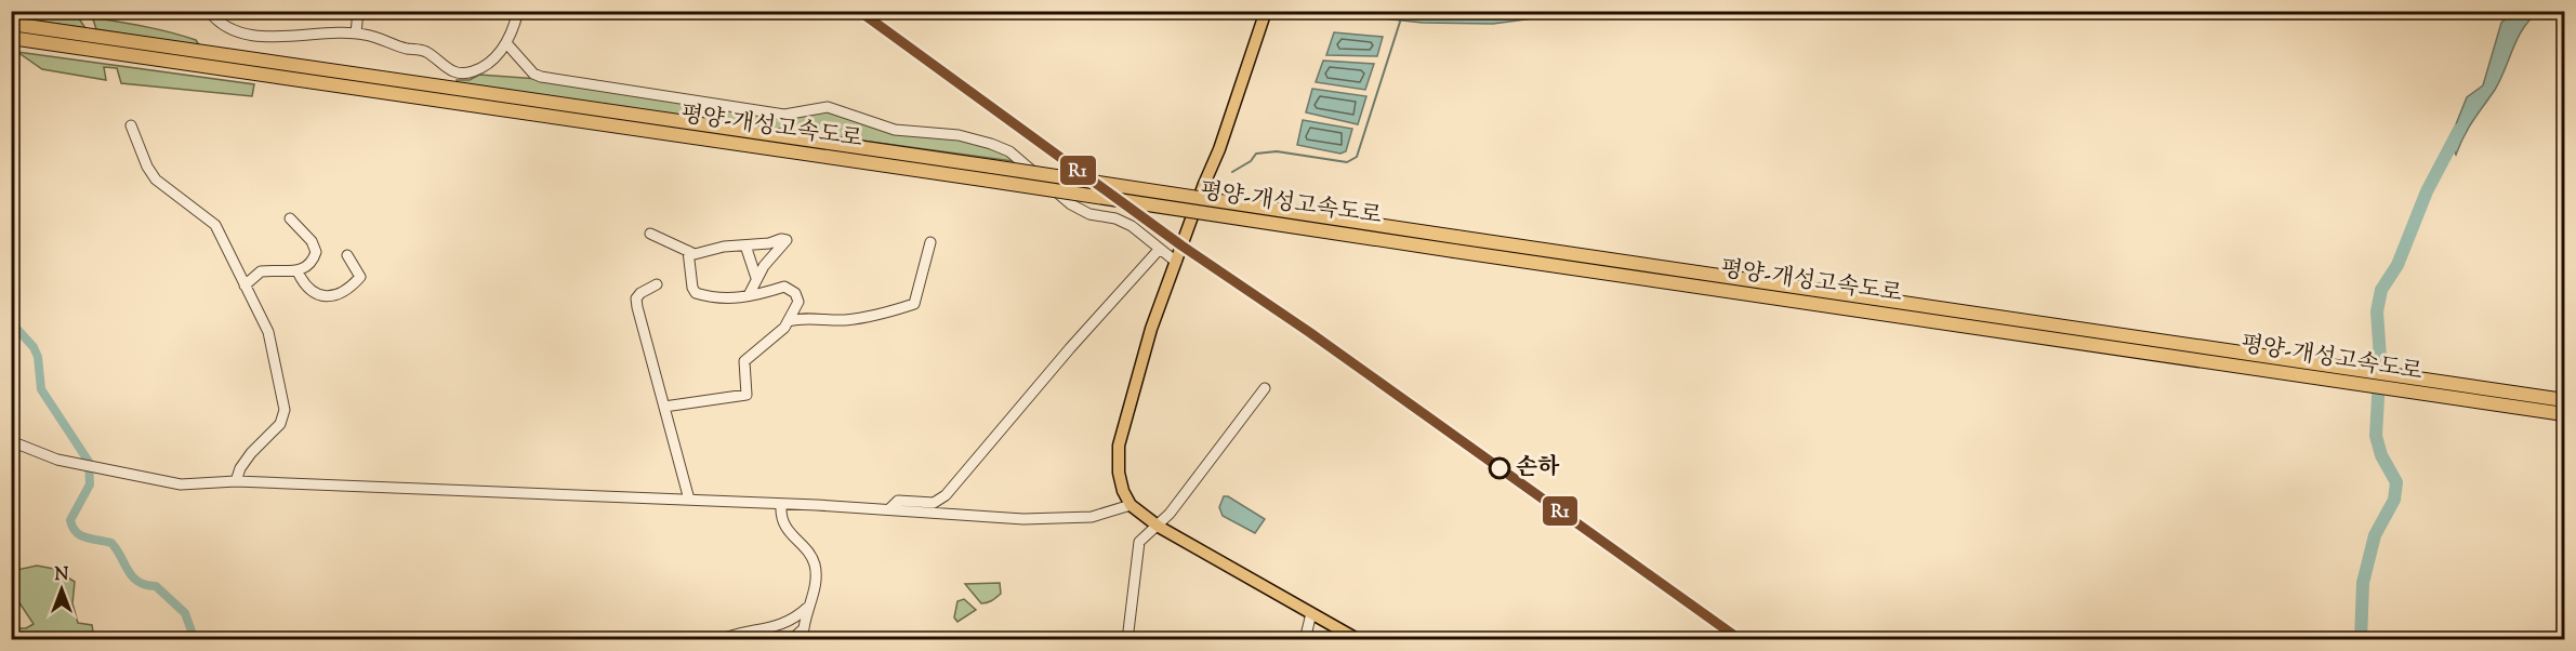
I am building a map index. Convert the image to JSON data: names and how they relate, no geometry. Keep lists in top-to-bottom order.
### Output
{
  "streets": {
    "highway": ["평양-개성고속도로"]
  },
  "places": ["손하"],
  "lines": ["transit line R1"],
  "north": "top"
}
